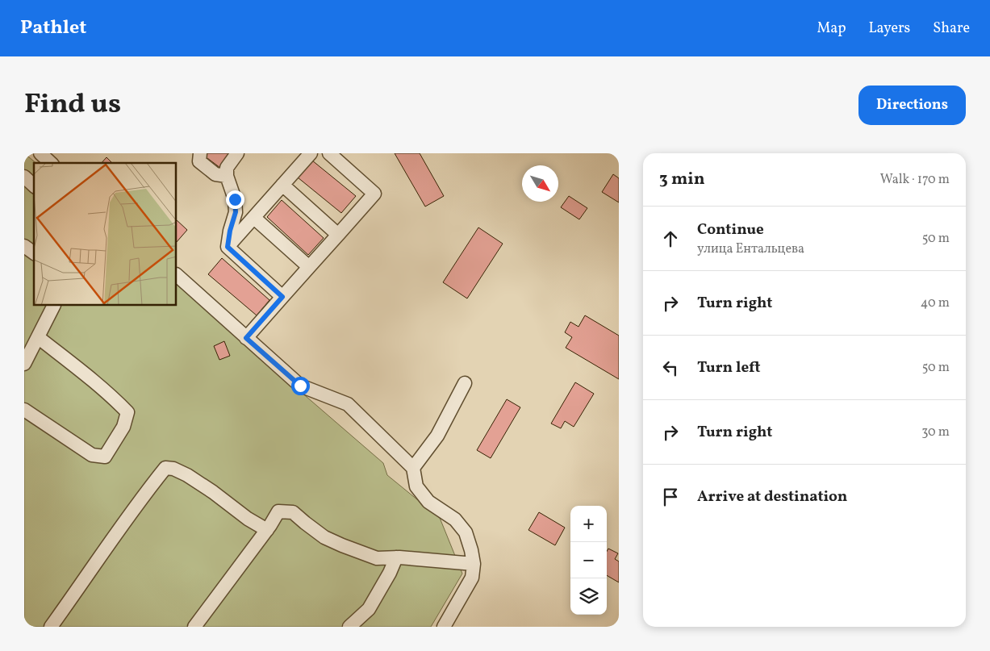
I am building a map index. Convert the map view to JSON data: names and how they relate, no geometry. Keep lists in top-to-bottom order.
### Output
{
  "north": "bottom right",
  "page": {
    "header": "Pathlet",
    "nav": ["Map", "Layers", "Share"],
    "title": "Find us",
    "buttons": "Directions",
    "heading": ["3 min", "Walk · 170 m"],
    "list": [
      ["Continue", "улица Ентальцева", "50 m"],
      ["Turn right", "40 m"],
      ["Turn left", "50 m"],
      ["Turn right", "30 m"],
      "Arrive at destination"
    ],
    "map_buttons": ["+", "−"]
  }
}
